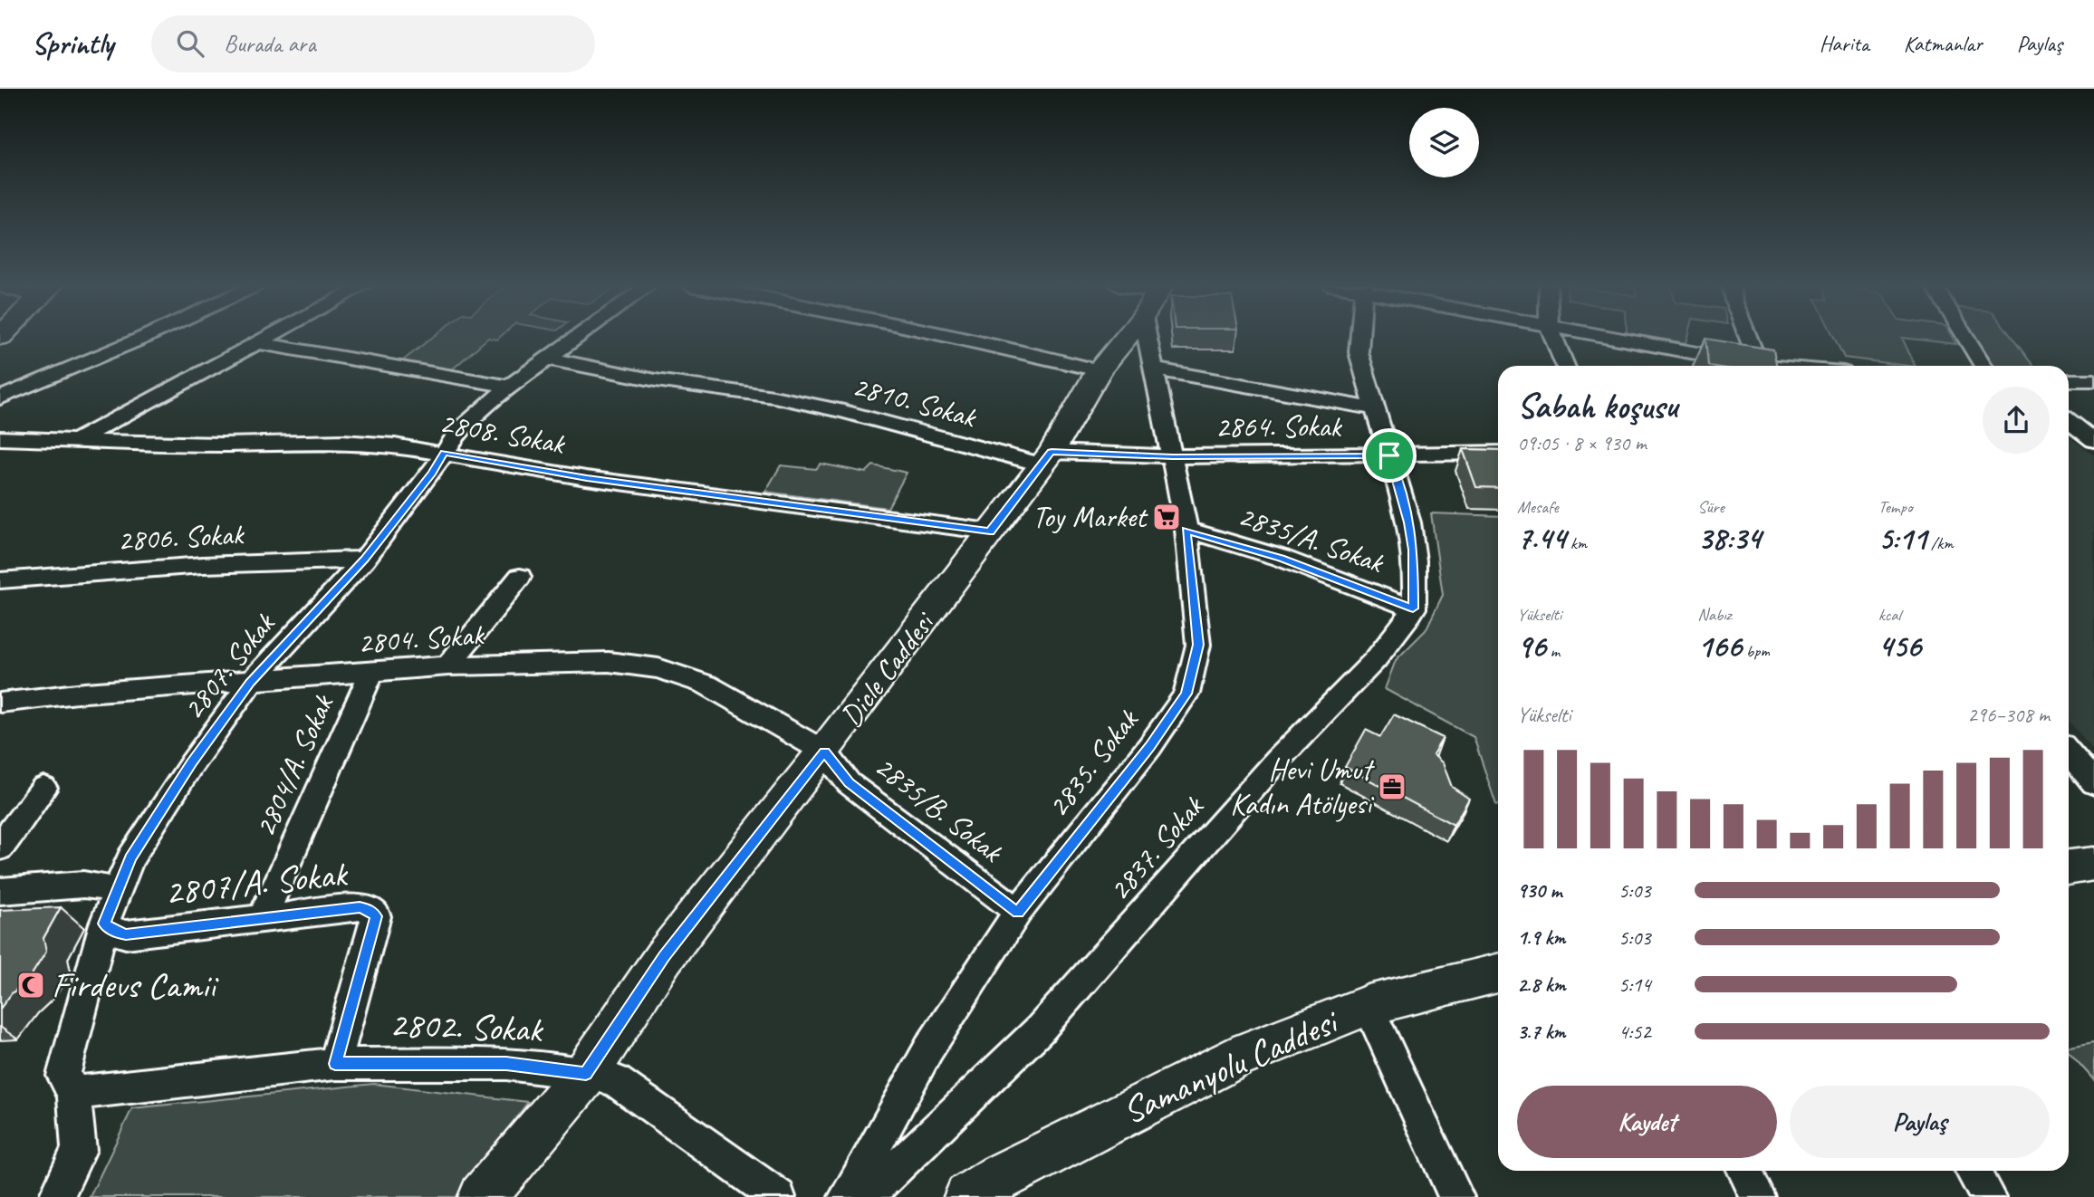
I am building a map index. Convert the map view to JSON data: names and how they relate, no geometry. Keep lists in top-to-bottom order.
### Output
{
  "streets": {
    "street": [
      "2810. Sokak",
      "2864. Sokak",
      "2808. Sokak",
      "2806. Sokak",
      "2835/A. Sokak",
      "2804. Sokak",
      "2807. Sokak",
      "Dicle Caddesi",
      "2835. Sokak",
      "2804/A. Sokak",
      "2835/B. Sokak",
      "2837. Sokak",
      "2807/A. Sokak",
      "2802. Sokak",
      "Samanyolu Caddesi"
    ]
  },
  "crossings": [
    ["2810. Sokak", "2864. Sokak"],
    ["2810. Sokak", "2807. Sokak"],
    ["2810. Sokak", "Dicle Caddesi"],
    ["2864. Sokak", "Dicle Caddesi"],
    ["2864. Sokak", "2835. Sokak"],
    ["2864. Sokak", "2837. Sokak"],
    ["2808. Sokak", "2807. Sokak"],
    ["2808. Sokak", "Dicle Caddesi"],
    ["2806. Sokak", "2807. Sokak"],
    ["2835/A. Sokak", "2835. Sokak"],
    ["2835/A. Sokak", "2837. Sokak"],
    ["2804. Sokak", "2807. Sokak"],
    ["2804. Sokak", "Dicle Caddesi"],
    ["2804. Sokak", "2804/A. Sokak"],
    ["2804. Sokak", "2835/B. Sokak"],
    ["2807. Sokak", "2807/A. Sokak"],
    ["2807. Sokak", "2802. Sokak"],
    ["Dicle Caddesi", "2835/B. Sokak"],
    ["Dicle Caddesi", "2802. Sokak"],
    ["2835. Sokak", "2835/B. Sokak"],
    ["2804/A. Sokak", "2807/A. Sokak"],
    ["2807/A. Sokak", "2802. Sokak"]
  ],
  "places": {
    "supermarket": ["Toy Market"],
    "office": ["Hevi Umut Kadın Atölyesi"],
    "mosque": ["Firdevs Camii"]
  },
  "page": {
    "header": "Sprintly",
    "search": "Burada ara",
    "nav": ["Harita", "Katmanlar", "Paylaş"],
    "heading": ["Sabah koşusu", "09:05 · 8 × 930 m"],
    "stats": [
      ["Mesafe", "7.44 km"],
      ["Süre", "38:34"],
      ["Tempo", "5:11 /km"],
      ["Yükselti", "96 m"],
      ["Nabız", "166 bpm"],
      ["kcal", "456"]
    ],
    "chart": ["Yükselti", "296–308 m"],
    "list": [
      {
        "name": "930 m",
        "note": "5:03"
      },
      {
        "name": "1.9 km",
        "note": "5:03"
      },
      {
        "name": "2.8 km",
        "note": "5:14"
      },
      {
        "name": "3.7 km",
        "note": "4:52"
      }
    ],
    "buttons": ["Kaydet", "Paylaş"]
  }
}
